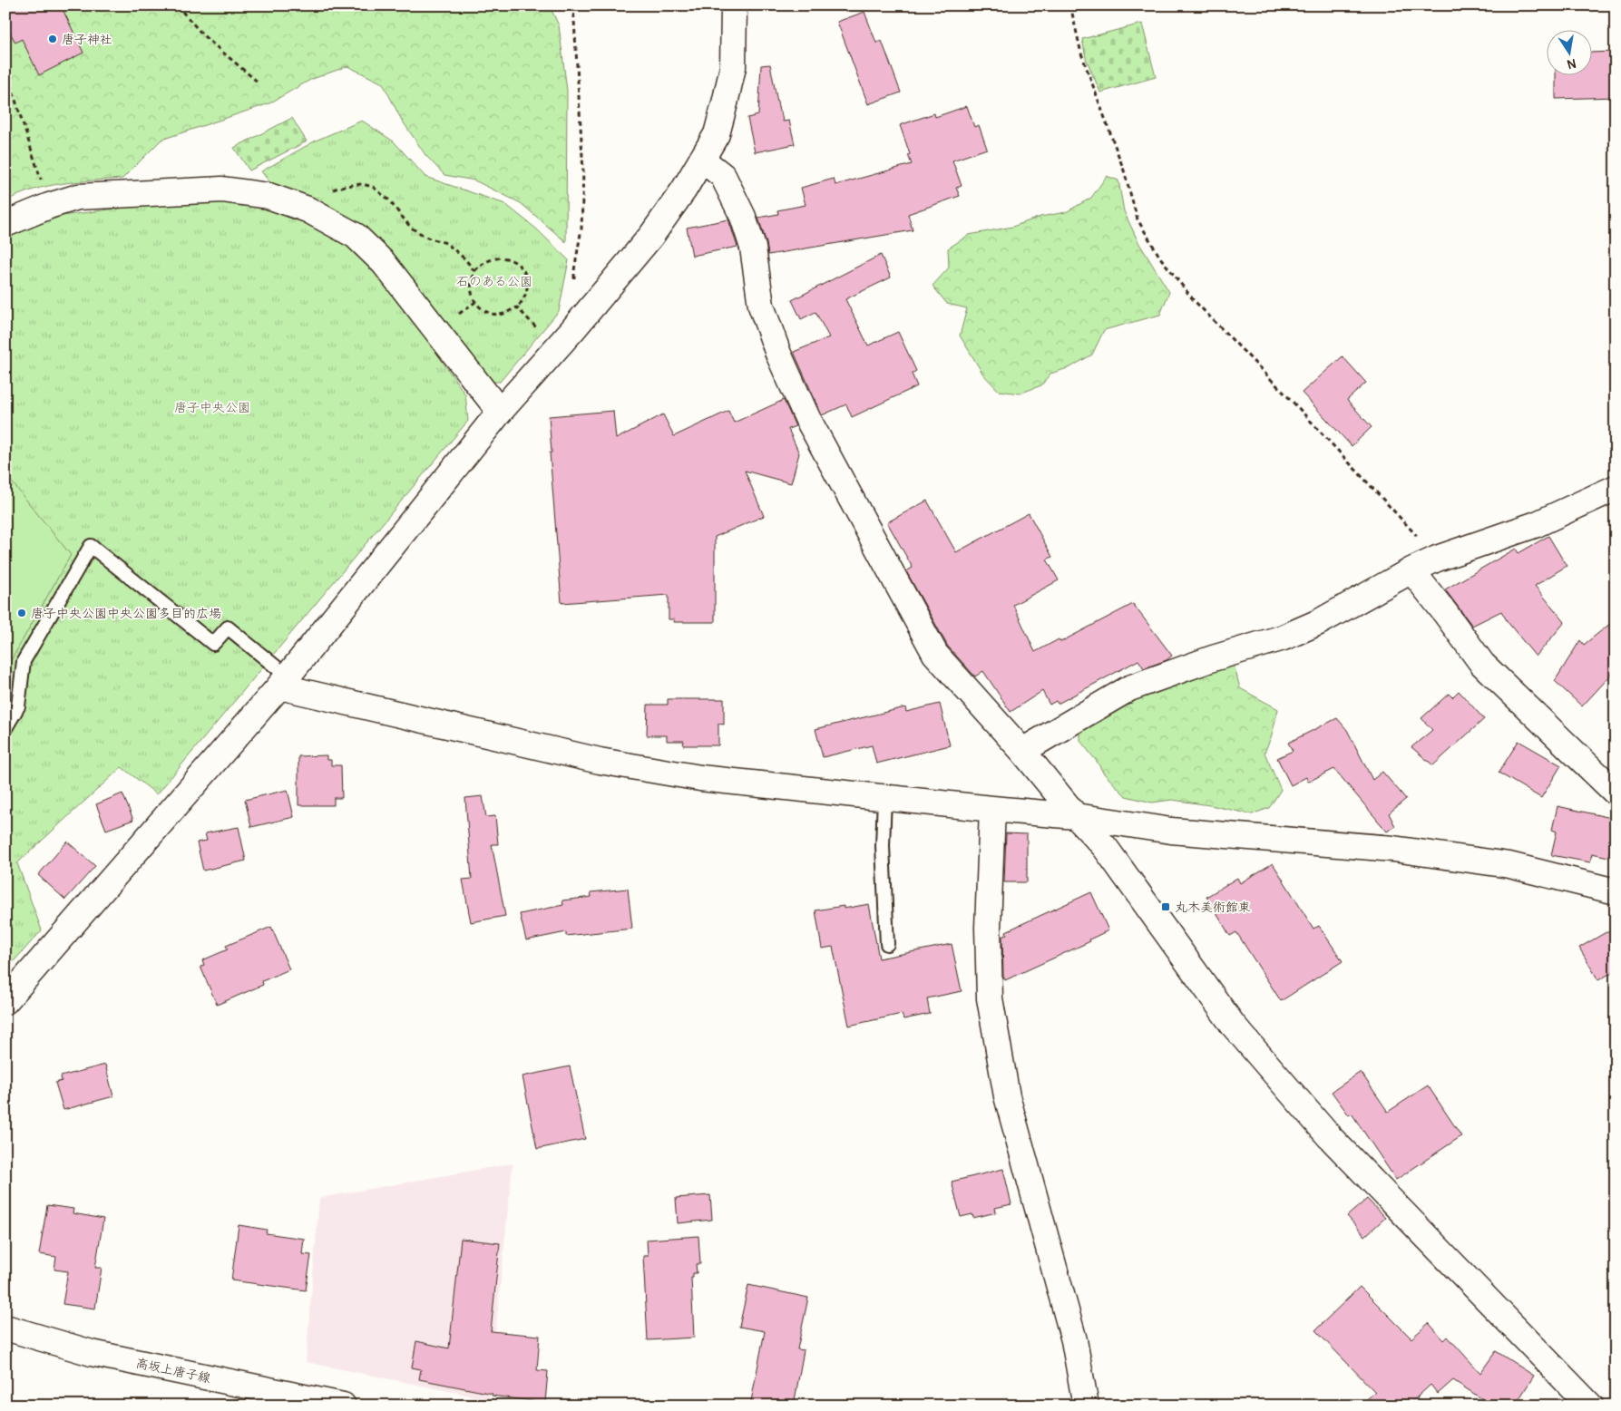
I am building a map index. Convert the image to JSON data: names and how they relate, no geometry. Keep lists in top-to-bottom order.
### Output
{
  "streets": {
    "street": ["高坂上唐子線"]
  },
  "parks": ["石のある公園", "唐子中央公園"],
  "places": {
    "other": ["唐子神社", "唐子中央公園中央公園多目的広場"],
    "transit": ["丸木美術館東"]
  },
  "north": "bottom"
}
